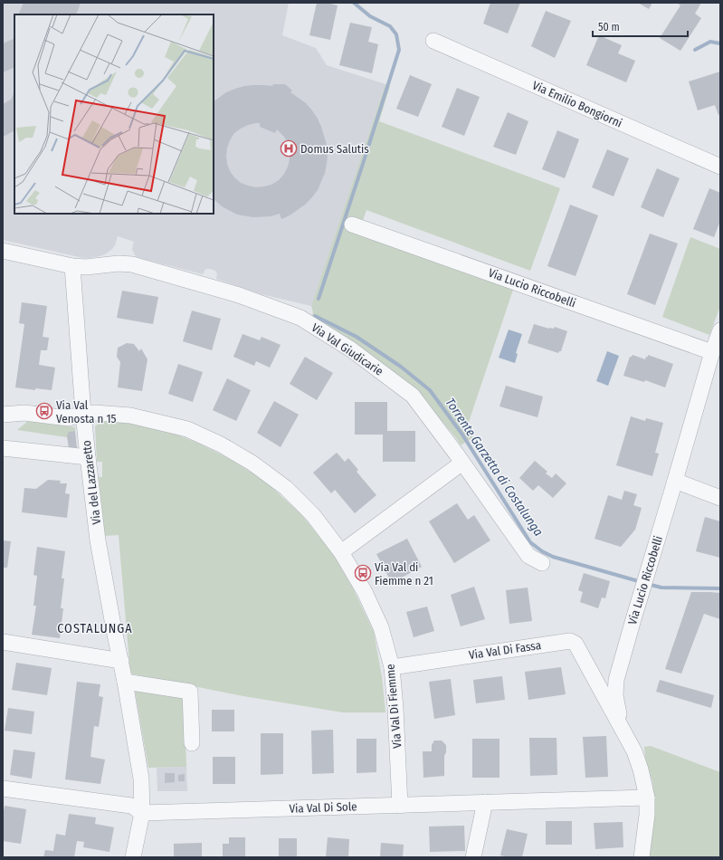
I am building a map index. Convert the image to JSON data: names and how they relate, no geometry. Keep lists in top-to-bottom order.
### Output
{
  "streets": {
    "street": [
      "Via Emilio Bongiorni",
      "Via Lucio Riccobelli",
      "Via Val Giudicarie",
      "Via del Lazzaretto",
      "Via Val Di Fassa",
      "Via Val Di Fiemme",
      "Via Val Di Sole"
    ]
  },
  "crossings": [
    ["Via Lucio Riccobelli", "Via Val Di Fassa"],
    ["Via Val Giudicarie", "Via del Lazzaretto"],
    ["Via del Lazzaretto", "Via Val Di Fiemme"],
    ["Via del Lazzaretto", "Via Val Di Sole"],
    ["Via Val Di Fassa", "Via Val Di Fiemme"],
    ["Via Val Di Fassa", "Via Val Di Sole"],
    ["Via Val Di Fiemme", "Via Val Di Sole"]
  ],
  "districts": ["COSTALUNGA"],
  "water": ["Torrente Garzetta di Costalunga"],
  "places": {
    "hospital": ["Domus Salutis"],
    "bus stop": ["Via Val Venosta n 15", "Via Val di Fiemme n 21"]
  },
  "scale_bar": "50 m"
}
